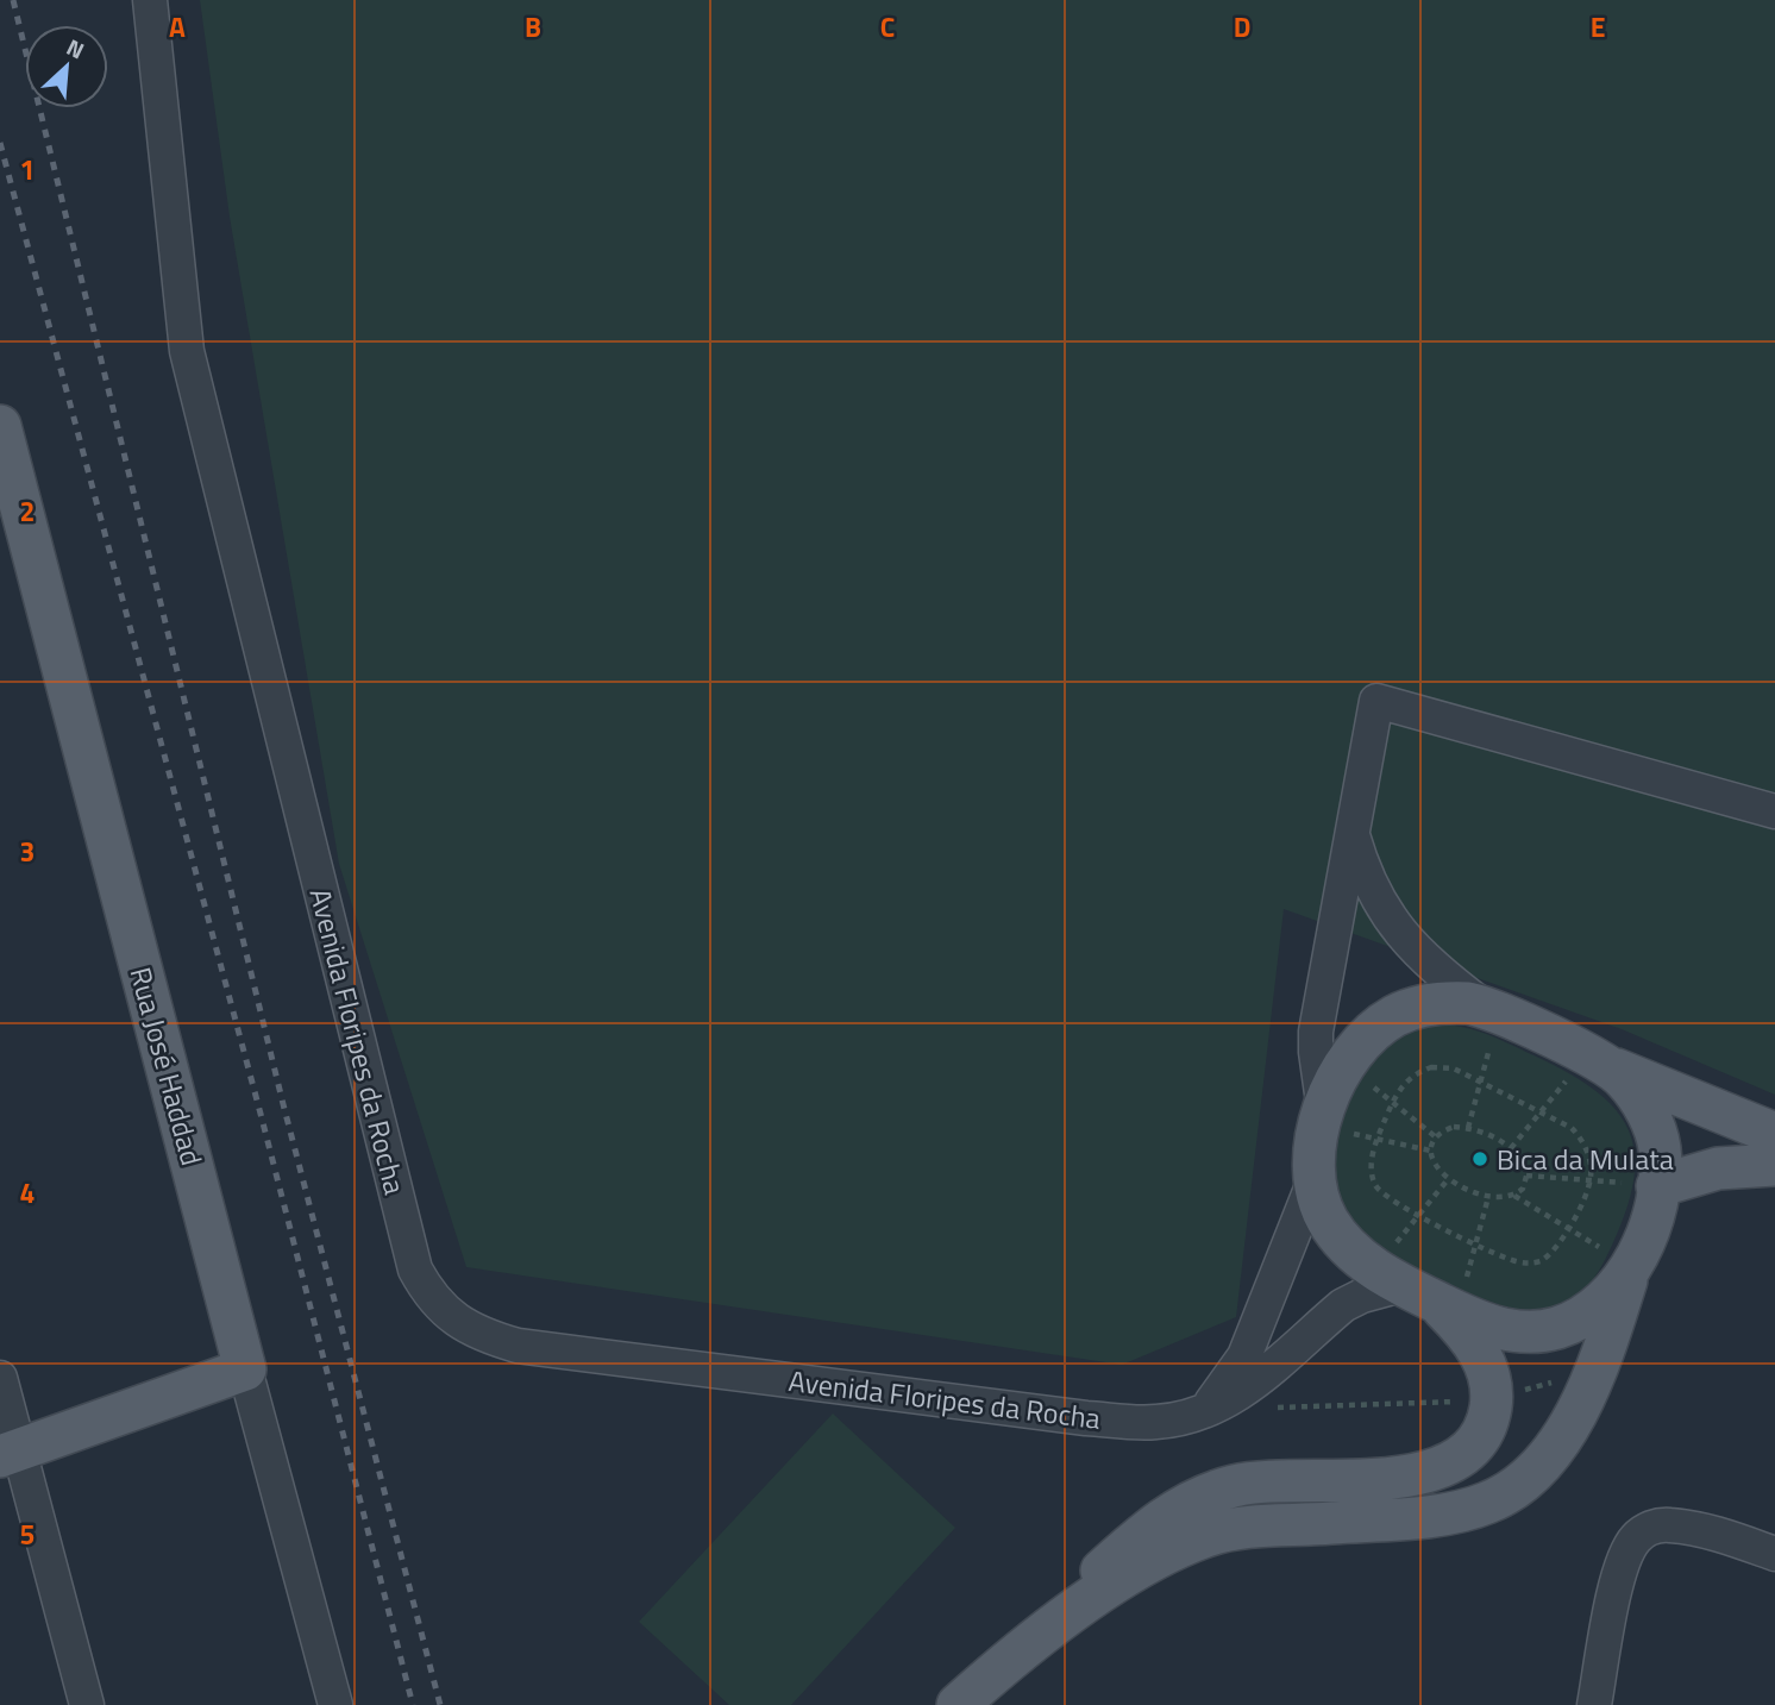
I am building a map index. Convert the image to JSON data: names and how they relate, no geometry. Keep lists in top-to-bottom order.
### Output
{
  "streets": {
    "main road": ["Rua José Haddad"],
    "street": ["Avenida Floripes da Rocha"]
  },
  "places": ["Bica da Mulata"],
  "north": "top right",
  "grid": {
    "columns": [
      "A",
      "B",
      "C",
      "D",
      "E"
    ],
    "rows": [
      "1",
      "2",
      "3",
      "4",
      "5"
    ]
  }
}
